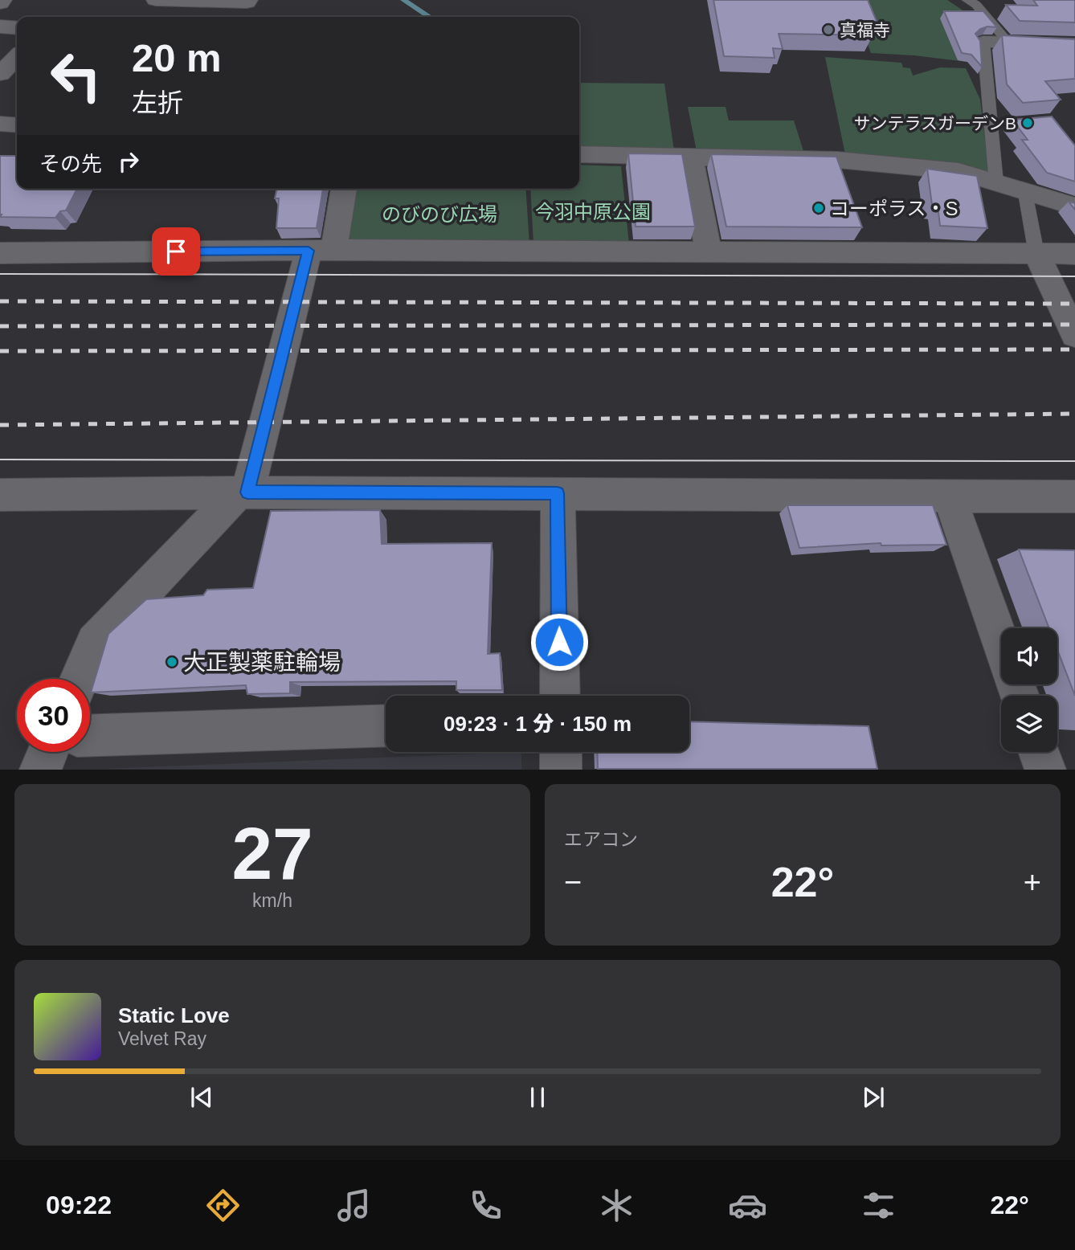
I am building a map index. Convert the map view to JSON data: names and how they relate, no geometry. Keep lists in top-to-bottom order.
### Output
{
  "parks": ["今羽中原公園", "のびのび広場"],
  "places": [
    "真福寺",
    "サンテラスガーデンB",
    "コーポラス・S",
    "大正製薬駐輪場"
  ],
  "page": {
    "turn": ["20 m", "左折"],
    "then": "その先",
    "limit": "30",
    "trip": "09:23 · 1 分 · 150 m",
    "tile": [
      ["27", "km/h"],
      "エアコン"
    ],
    "heat": ["−", "22°", "+"],
    "song": ["Static Love", "Velvet Ray"],
    "tabs": ["09:22", "22°"]
  }
}
